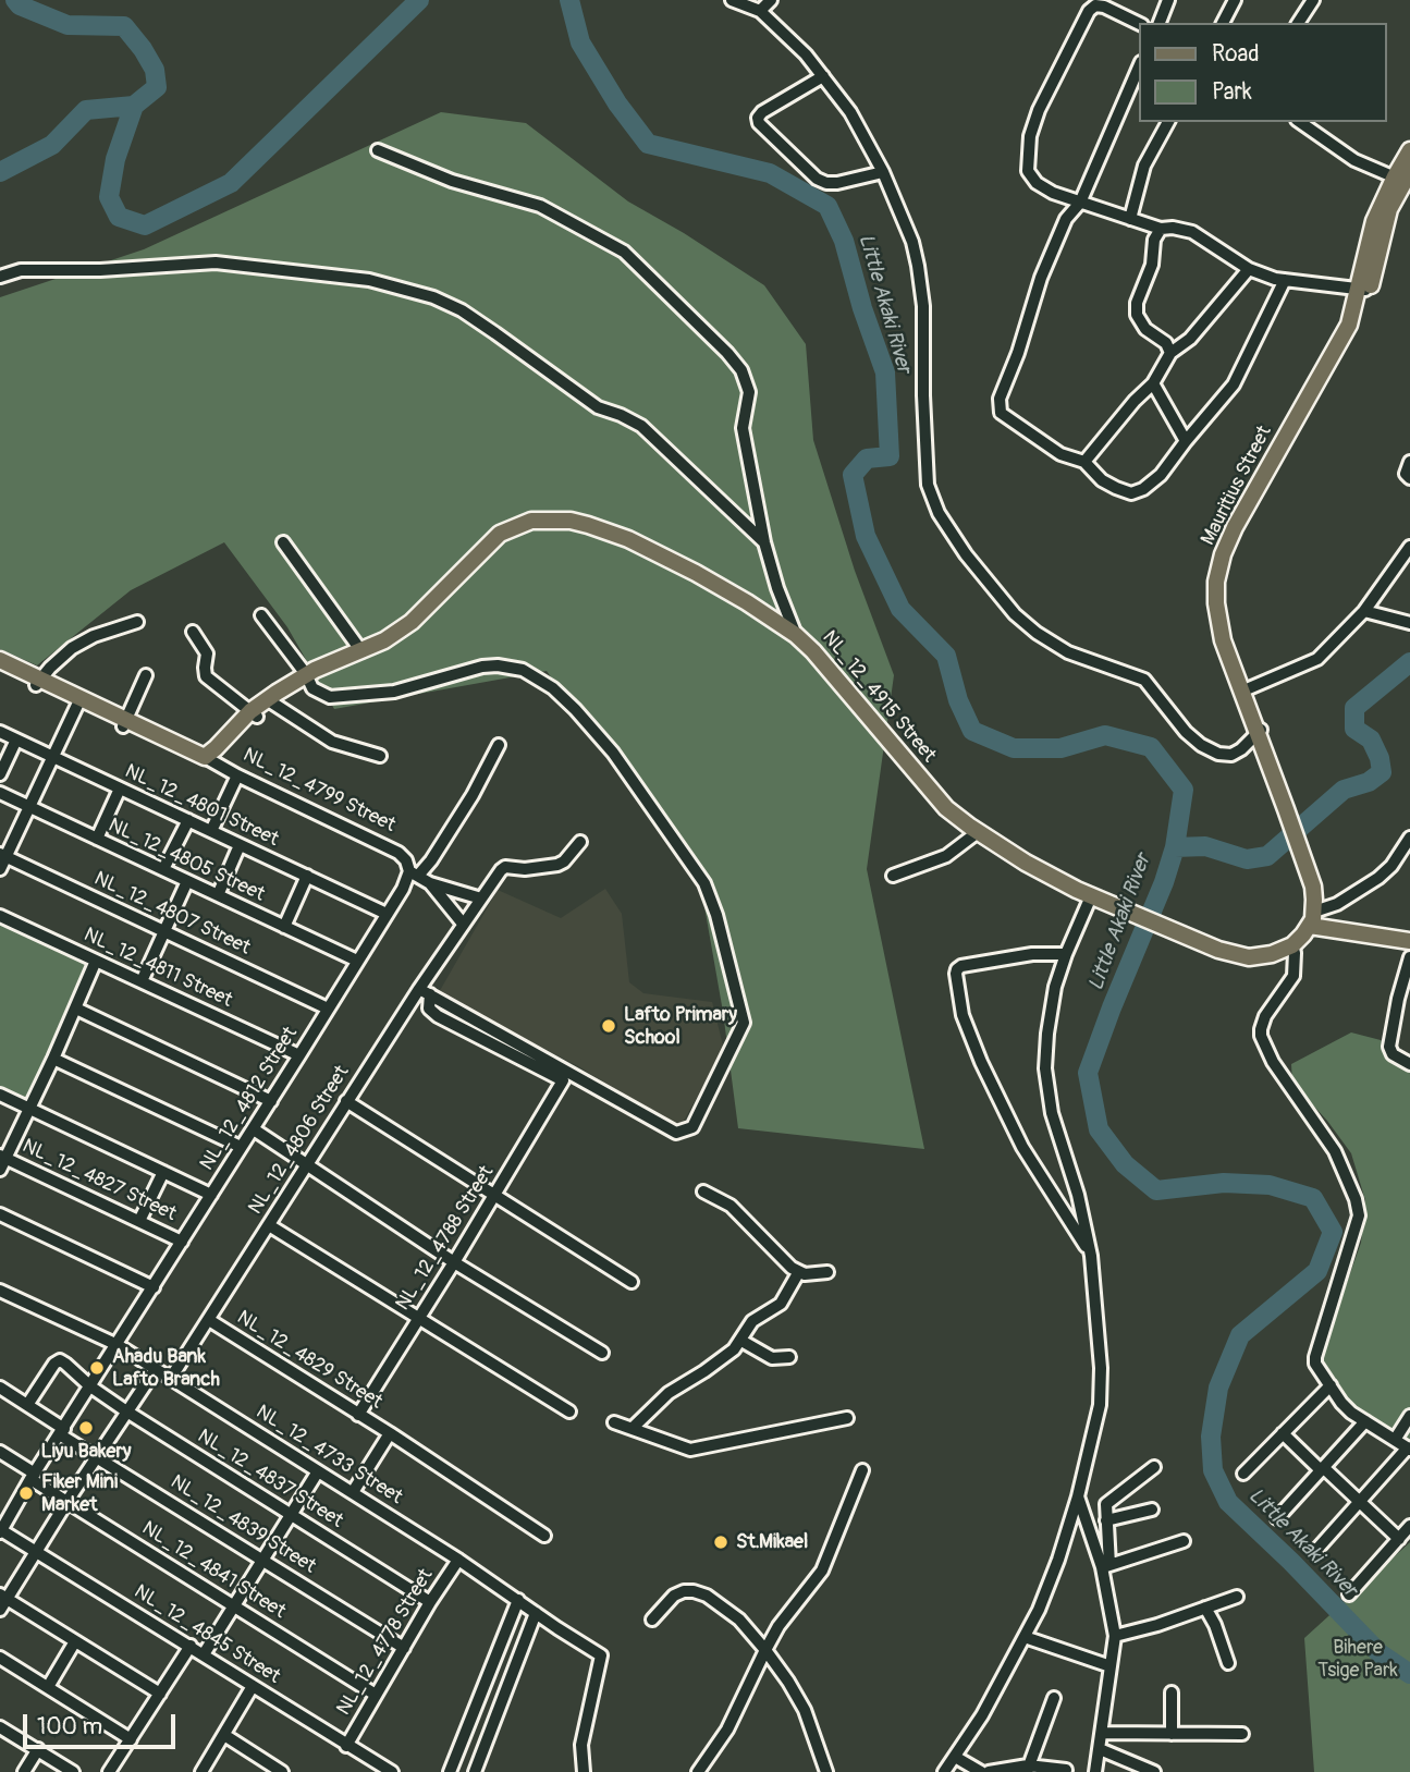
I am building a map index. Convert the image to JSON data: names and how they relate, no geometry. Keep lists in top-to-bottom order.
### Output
{
  "streets": {
    "main road": ["Mauritius Street", "NL_12_4915 Street", "NL_12_4799 Street"],
    "street": [
      "NL_12_4801 Street",
      "NL_12_4805 Street",
      "NL_12_4807 Street",
      "NL_12_4811 Street",
      "NL_12_4812 Street",
      "NL_12_4806 Street",
      "NL_12_4827 Street",
      "NL_12_4788 Street",
      "NL_12_4829 Street",
      "NL_12_4733 Street",
      "NL_12_4837 Street",
      "NL_12_4839 Street",
      "NL_12_4841 Street",
      "NL_12_4845 Street",
      "NL_12_4778 Street"
    ]
  },
  "crossings": [
    ["NL_12_4915 Street", "NL_12_4799 Street"],
    ["NL_12_4799 Street", "NL_12_4812 Street"],
    ["NL_12_4799 Street", "NL_12_4806 Street"],
    ["NL_12_4801 Street", "NL_12_4812 Street"],
    ["NL_12_4805 Street", "NL_12_4812 Street"],
    ["NL_12_4807 Street", "NL_12_4812 Street"],
    ["NL_12_4811 Street", "NL_12_4812 Street"],
    ["NL_12_4812 Street", "NL_12_4827 Street"],
    ["NL_12_4812 Street", "NL_12_4733 Street"],
    ["NL_12_4812 Street", "NL_12_4837 Street"],
    ["NL_12_4812 Street", "NL_12_4839 Street"],
    ["NL_12_4812 Street", "NL_12_4841 Street"],
    ["NL_12_4812 Street", "NL_12_4845 Street"],
    ["NL_12_4806 Street", "NL_12_4788 Street"],
    ["NL_12_4806 Street", "NL_12_4829 Street"],
    ["NL_12_4806 Street", "NL_12_4733 Street"],
    ["NL_12_4788 Street", "NL_12_4829 Street"],
    ["NL_12_4829 Street", "NL_12_4733 Street"],
    ["NL_12_4733 Street", "NL_12_4778 Street"],
    ["NL_12_4837 Street", "NL_12_4839 Street"],
    ["NL_12_4837 Street", "NL_12_4778 Street"],
    ["NL_12_4839 Street", "NL_12_4778 Street"],
    ["NL_12_4841 Street", "NL_12_4778 Street"],
    ["NL_12_4845 Street", "NL_12_4778 Street"]
  ],
  "water": ["Little Akaki River"],
  "parks": ["Bihere Tsige Park"],
  "places": [
    "Lafto Primary School",
    "Ahadu Bank Lafto Branch",
    "Liyu Bakery",
    "Fiker Mini Market",
    "St.Mikael"
  ],
  "legend": ["Road", "Park"],
  "scale_bar": "100 m"
}
